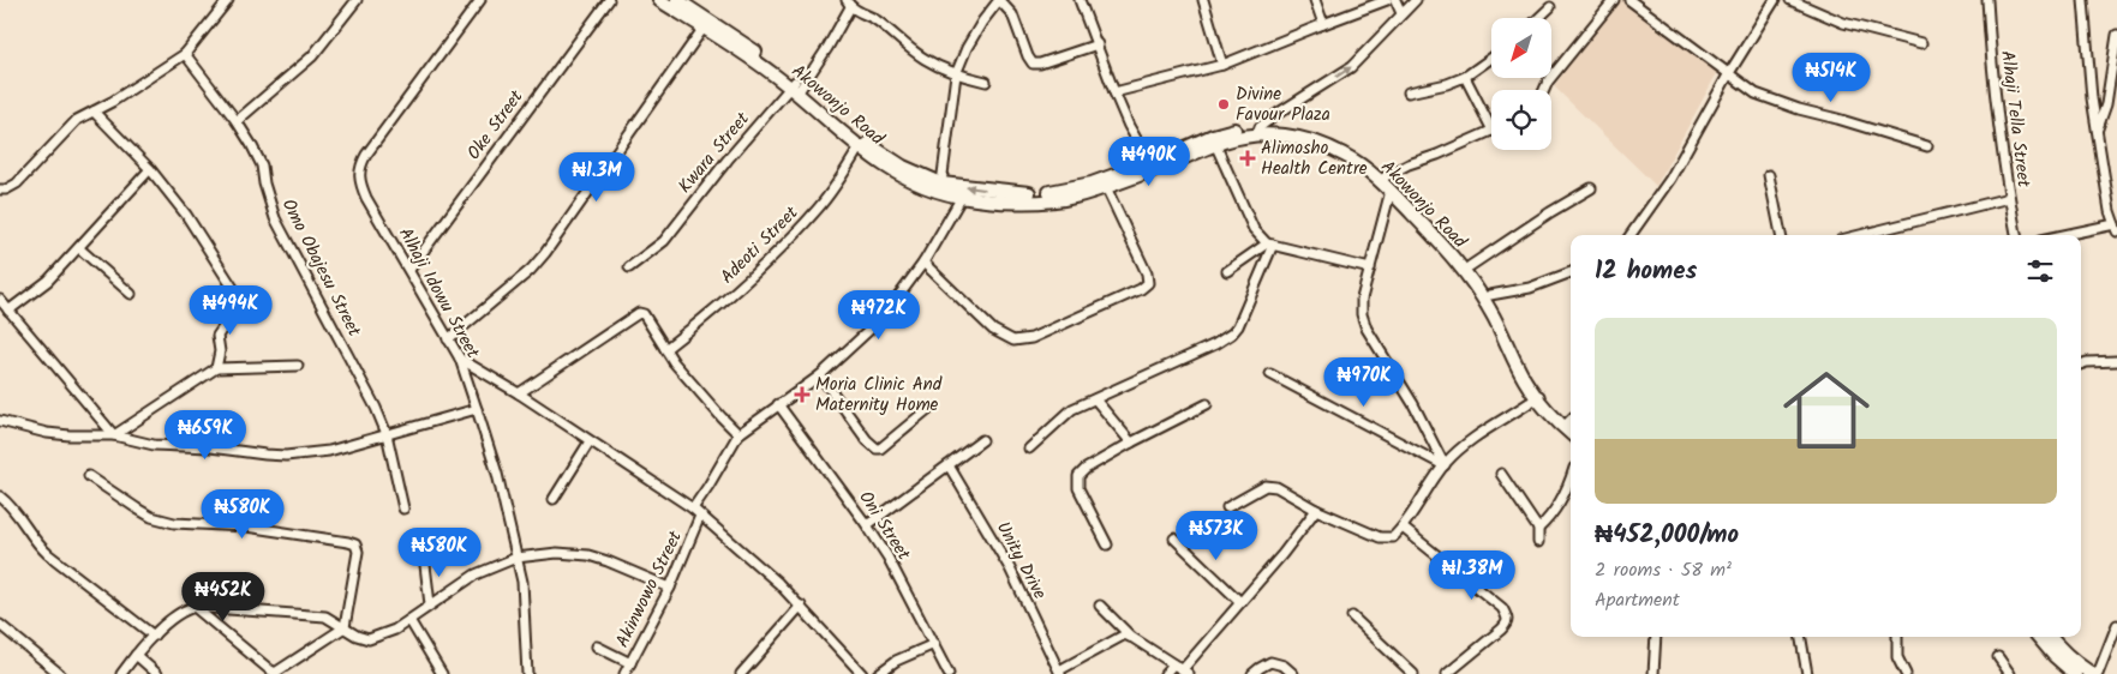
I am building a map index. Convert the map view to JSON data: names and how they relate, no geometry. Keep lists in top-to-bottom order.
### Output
{
  "streets": {
    "main road": ["Akowonjo Road"],
    "street": [
      "Alhaji Tella Street",
      "Oke Street",
      "Kwara Street",
      "Adeoti Street",
      "Omo Obajesu Street",
      "Alhaji Idowu Street",
      "Oni Street",
      "Unity Drive",
      "Akinwowo Street"
    ]
  },
  "crossings": [
    ["Akowonjo Road", "Kwara Street"],
    ["Akowonjo Road", "Adeoti Street"],
    ["Oke Street", "Alhaji Idowu Street"]
  ],
  "places": {
    "other": ["Divine Favour Plaza"],
    "health": ["Alimosho Health Centre", "Moria Clinic And Maternity Home"]
  },
  "north": "bottom left",
  "page": {
    "price": [
      "₦514K",
      "₦490K",
      "₦1.3M",
      "₦494K",
      "₦972K",
      "₦970K",
      "₦659K",
      "₦580K",
      "₦573K",
      "₦580K",
      "₦1.38M",
      "₦452K"
    ],
    "heading": "12 homes",
    "list": [
      {
        "name": "₦452,000/mo",
        "note": "2 rooms · 58 m² · Apartment"
      }
    ]
  }
}
